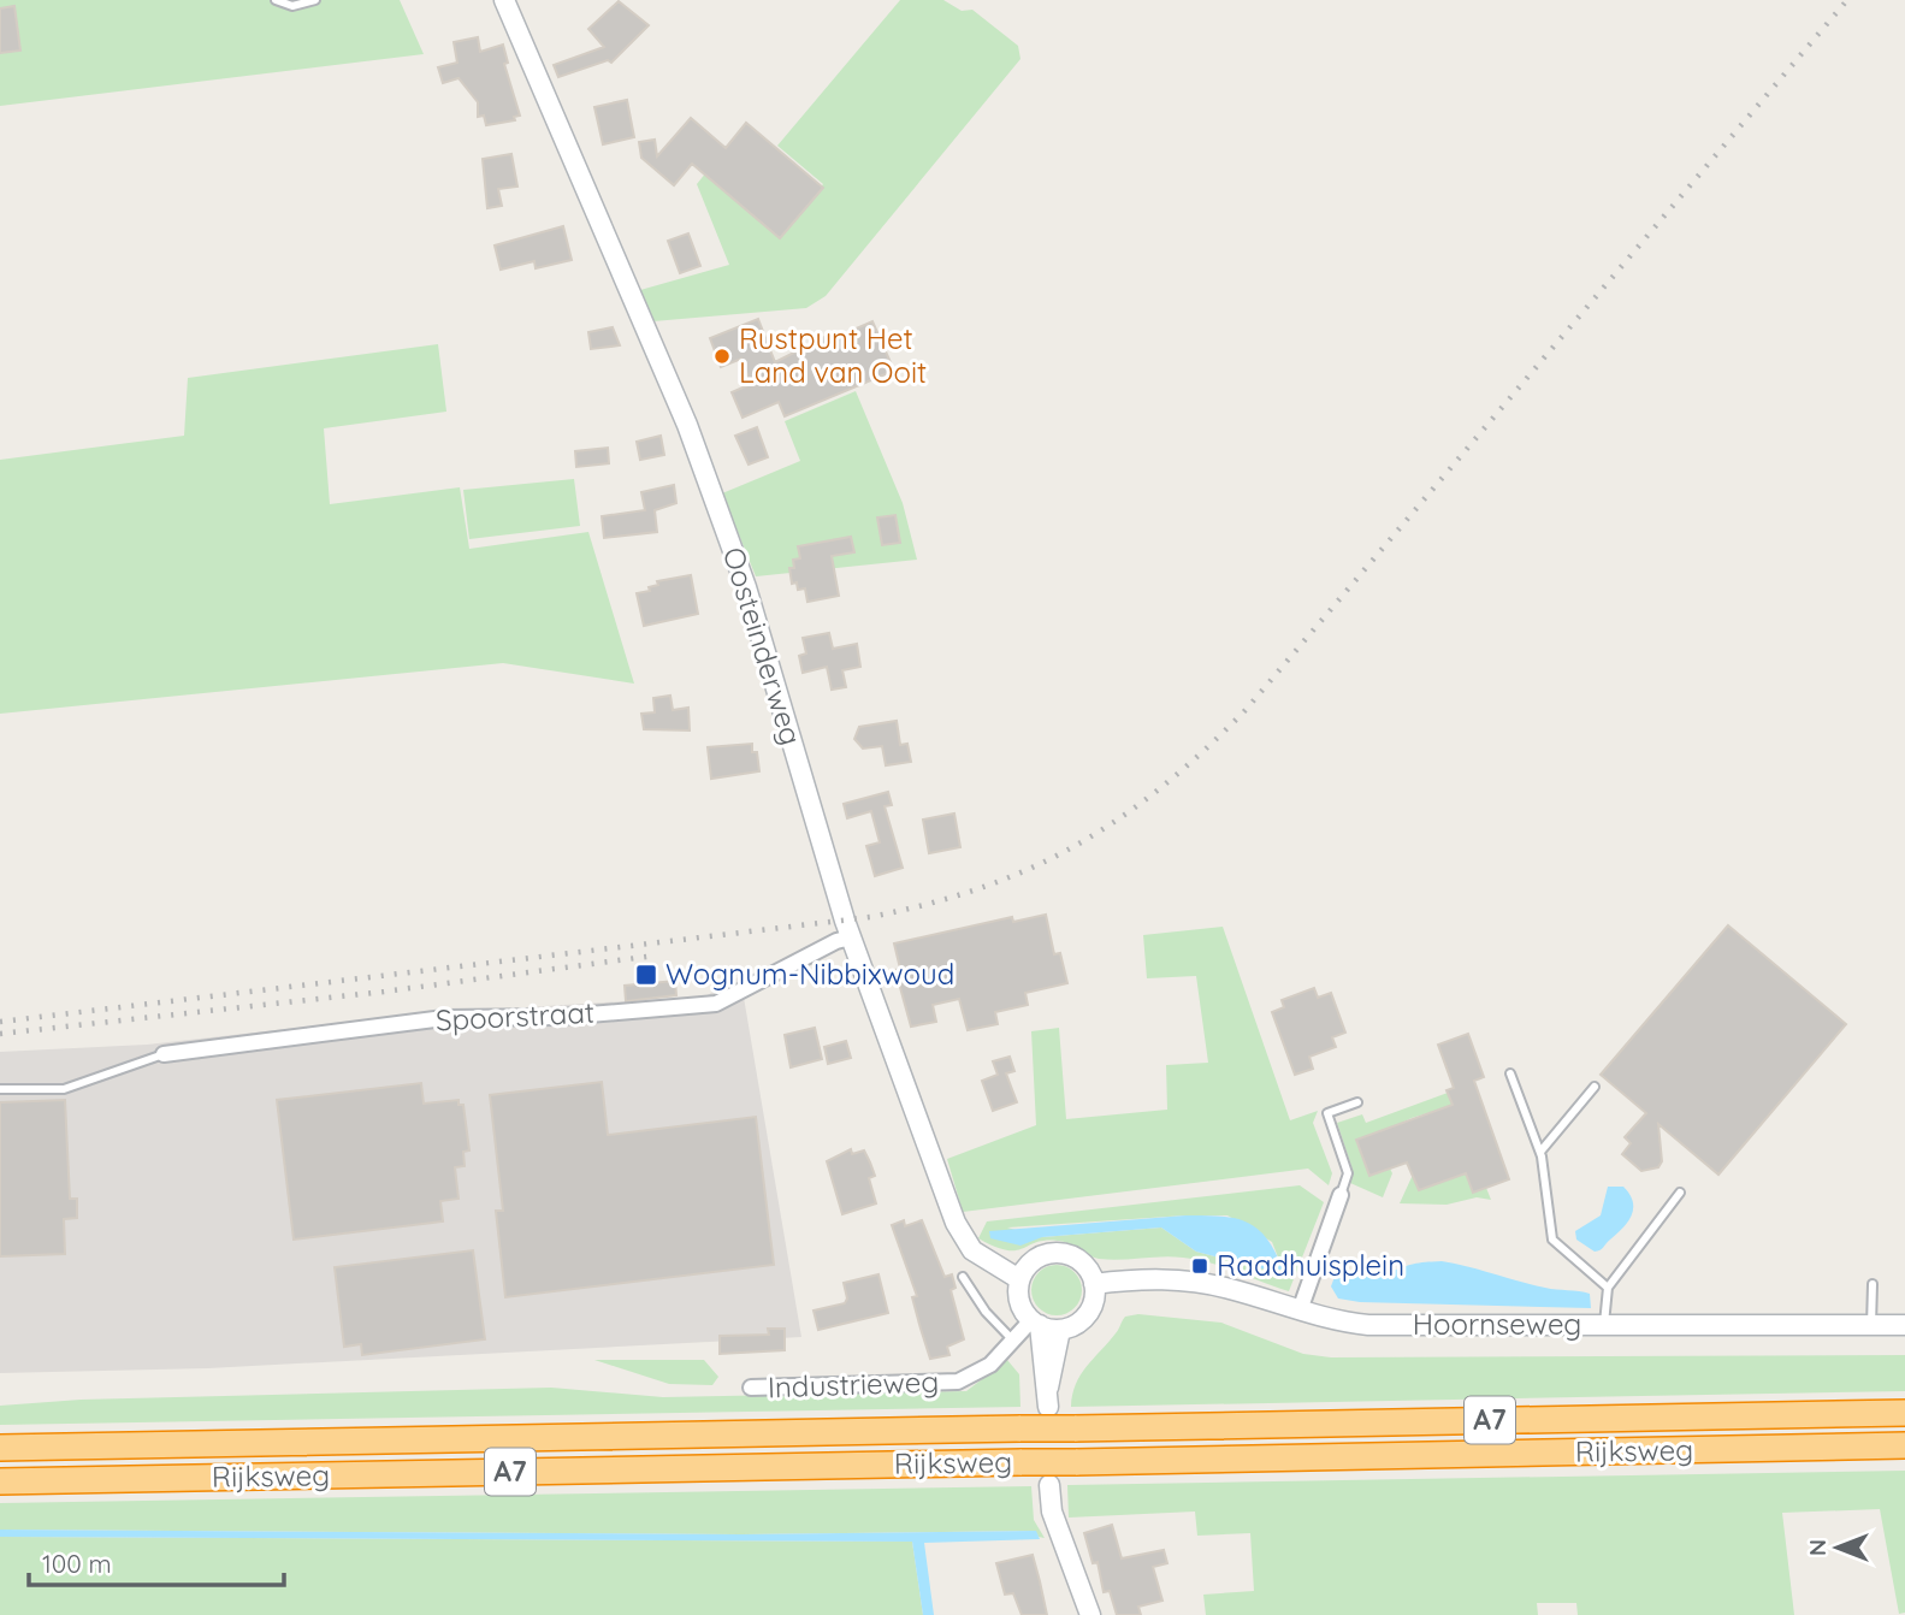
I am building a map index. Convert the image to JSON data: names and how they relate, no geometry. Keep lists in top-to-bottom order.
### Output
{
  "streets": {
    "highway": ["A7", "Rijksweg"],
    "street": [
      "Oosteinderweg",
      "Spoorstraat",
      "Hoornseweg",
      "Industrieweg"
    ]
  },
  "crossings": [
    ["Oosteinderweg", "Spoorstraat"],
    ["Oosteinderweg", "Hoornseweg"],
    ["Oosteinderweg", "Industrieweg"],
    ["Hoornseweg", "Industrieweg"]
  ],
  "places": {
    "other": ["Rustpunt Het Land van Ooit"],
    "transit": ["Wognum-Nibbixwoud", "Raadhuisplein"]
  },
  "scale_bar": "100 m",
  "north": "left"
}
